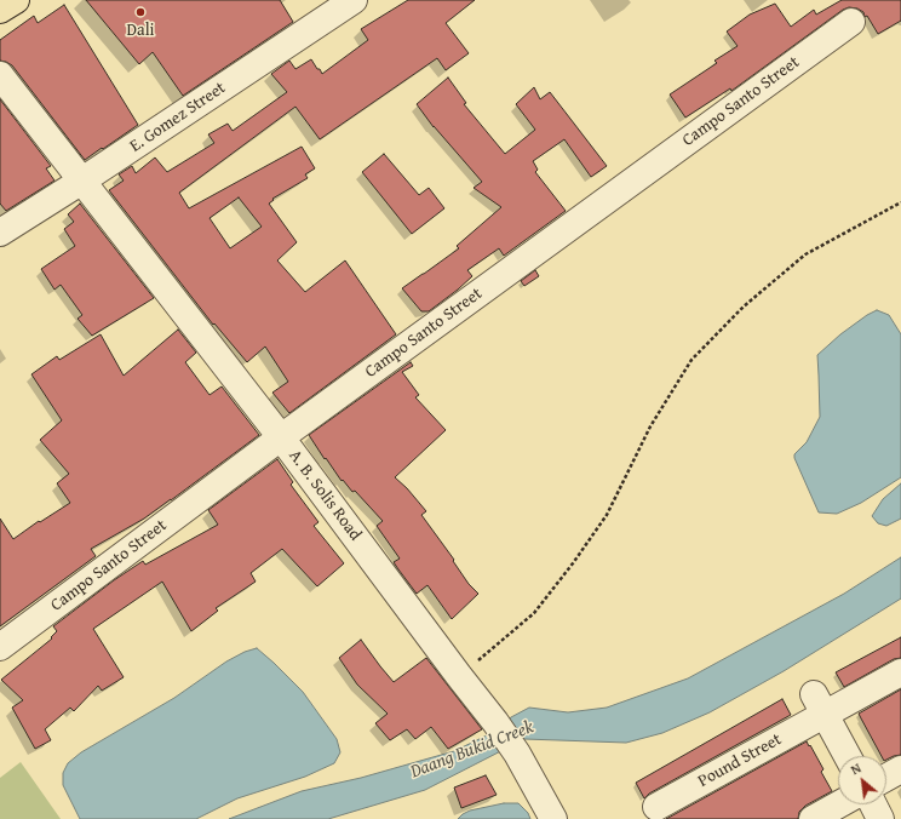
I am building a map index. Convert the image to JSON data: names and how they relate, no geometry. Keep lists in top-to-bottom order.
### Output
{
  "streets": {
    "street": [
      "Campo Santo Street",
      "E. Gomez Street",
      "A. B. Solis Road",
      "Pound Street"
    ]
  },
  "crossings": [
    ["Campo Santo Street", "A. B. Solis Road"],
    ["E. Gomez Street", "A. B. Solis Road"]
  ],
  "water": ["Daang Bukid Creek"],
  "places": ["Dali"],
  "north": "top left"
}
